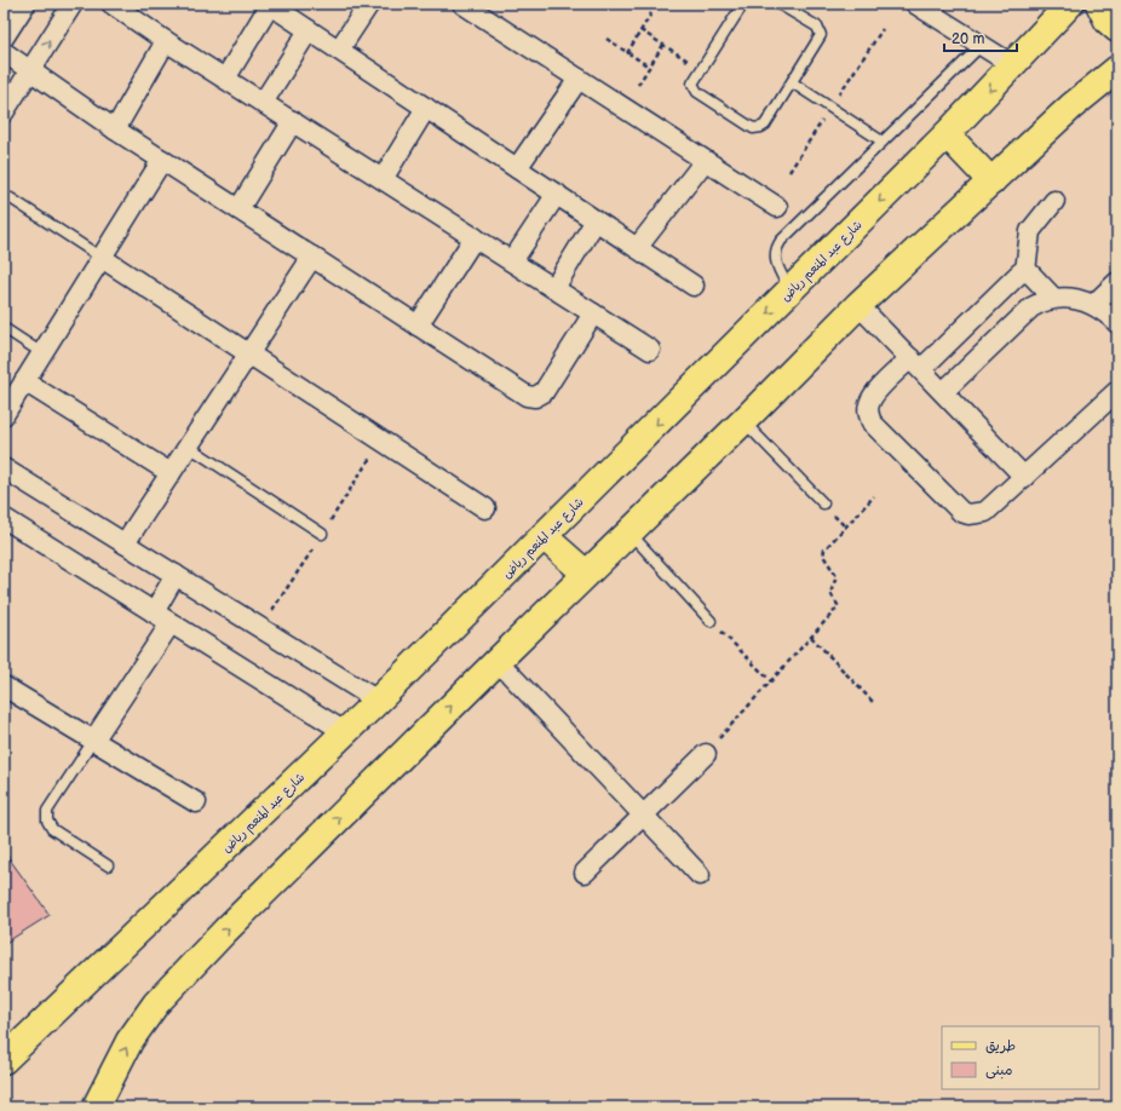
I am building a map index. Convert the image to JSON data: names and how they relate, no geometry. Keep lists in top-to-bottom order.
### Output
{
  "streets": {
    "main road": ["شارع عبد المنعم رياض"]
  },
  "legend": ["طريق", "مبنى"],
  "scale_bar": "20 m"
}
